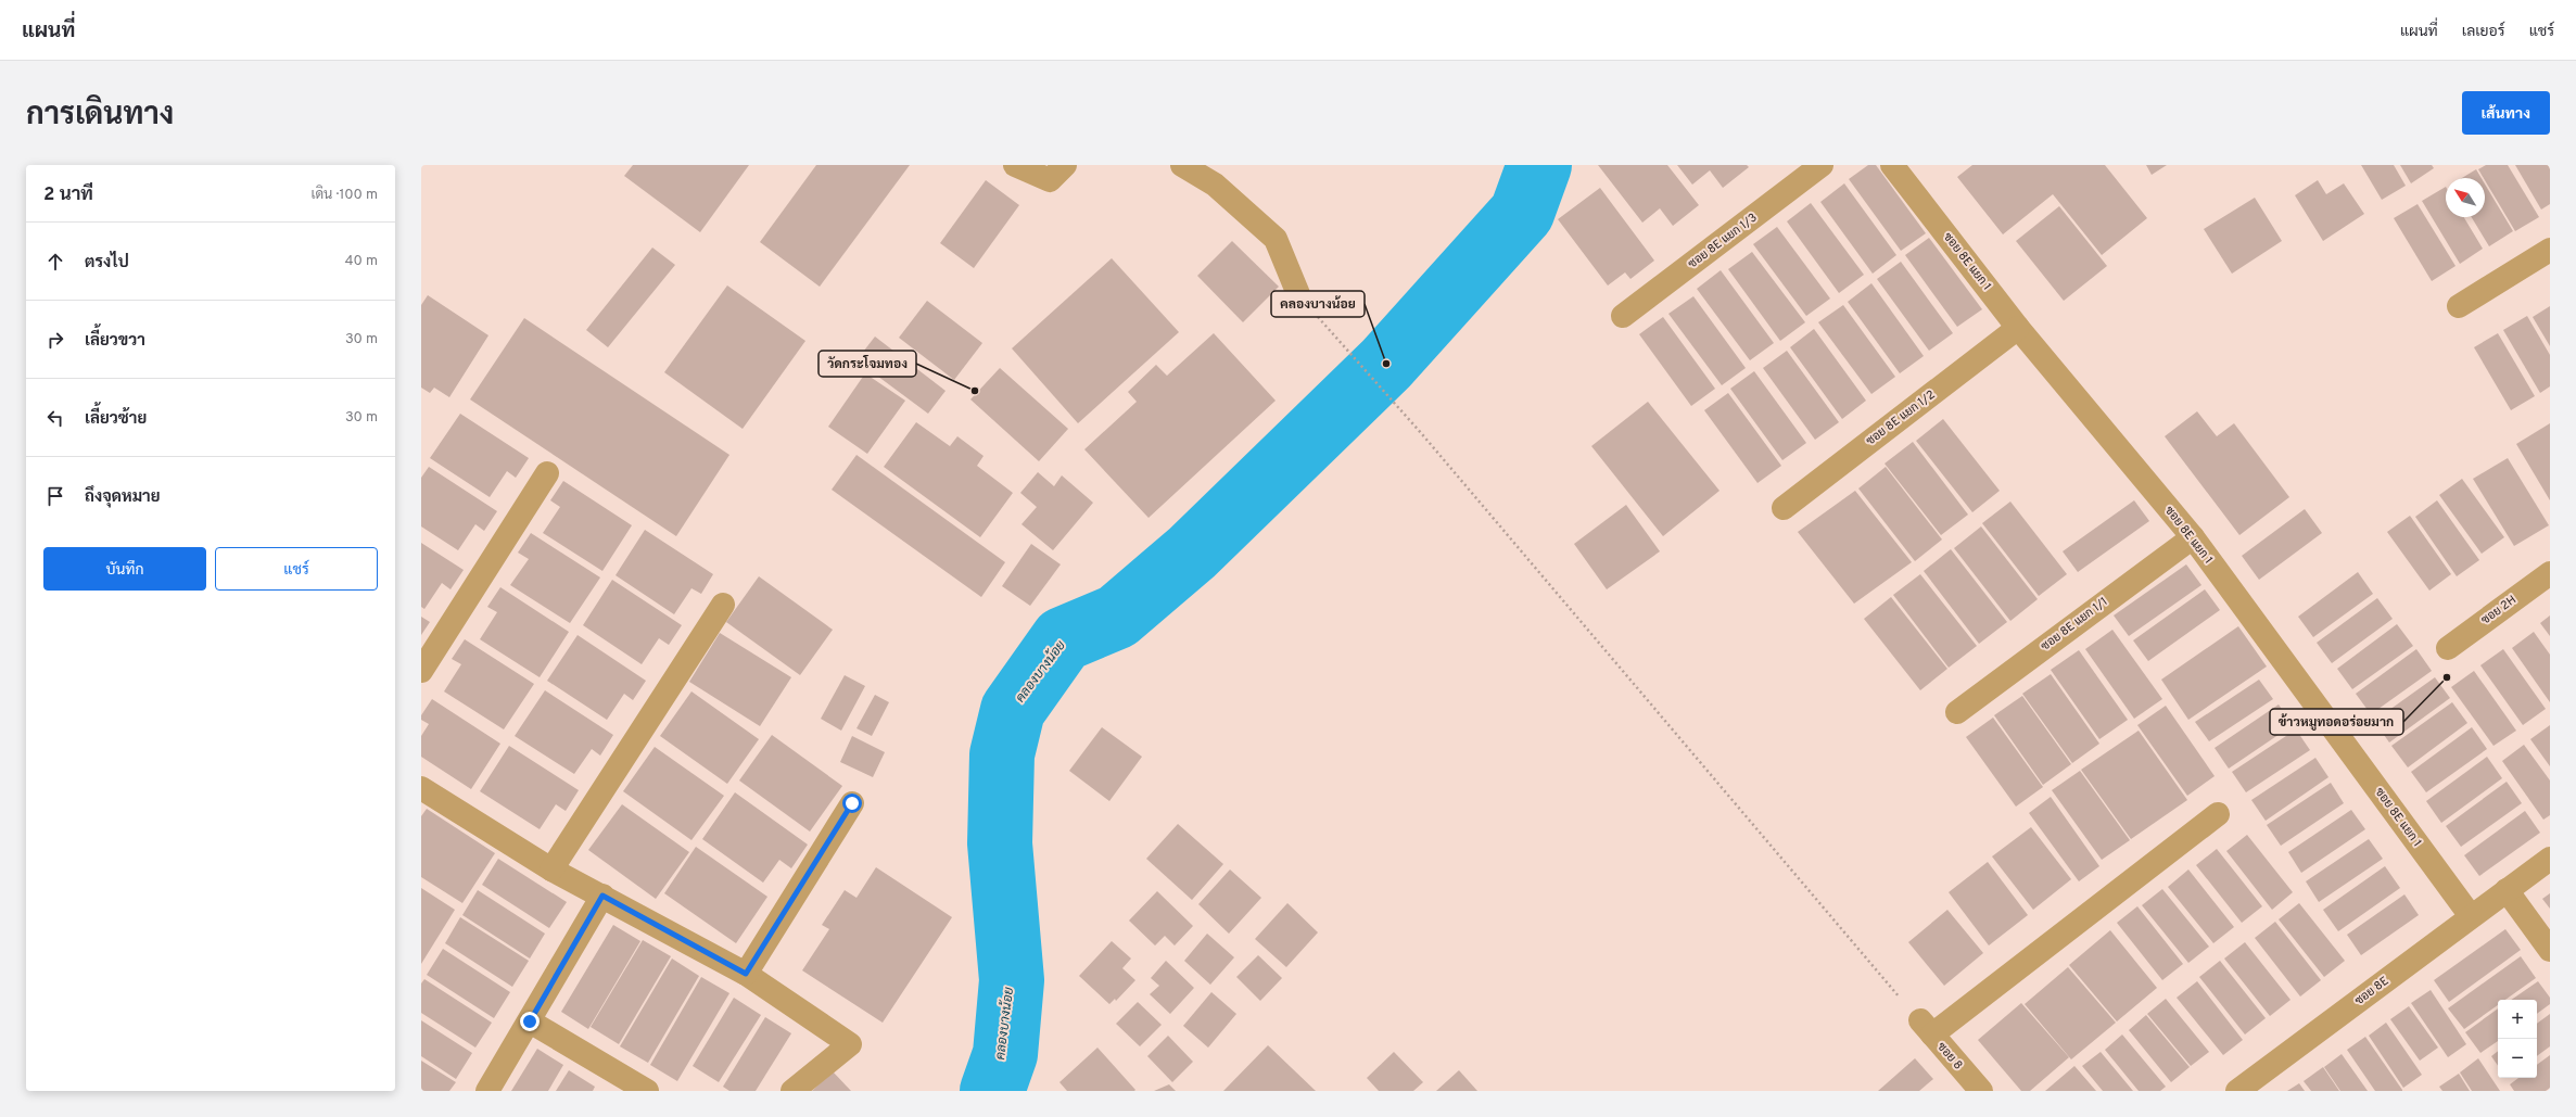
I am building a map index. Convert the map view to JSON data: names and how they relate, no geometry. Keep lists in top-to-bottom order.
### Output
{
  "streets": {
    "street": [
      "ซอย 8E แยก 1/3",
      "ซอย 8E แยก 1",
      "ซอย 8E แยก 1/2",
      "ซอย 2H",
      "ซอย 8E แยก 1/1",
      "ซอย 8E",
      "ซอย 8"
    ]
  },
  "crossings": [
    ["ซอย 8E แยก 1", "ซอย 8E แยก 1/2"],
    ["ซอย 8E แยก 1", "ซอย 8E แยก 1/1"],
    ["ซอย 8E แยก 1", "ซอย 8E"]
  ],
  "water": ["คลองบางน้อย"],
  "places": ["คลองบางน้อย", "วัดกระโจมทอง", "ข้าวหมูทอดอร่อยมาก"],
  "north": "top left",
  "page": {
    "header": "แผนที่",
    "nav": ["แผนที่", "เลเยอร์", "แชร์"],
    "title": "การเดินทาง",
    "buttons": [
      "เส้นทาง",
      ["บันทึก", "แชร์"]
    ],
    "heading": ["2 นาที", "เดิน · 100 m"],
    "list": [
      ["ตรงไป", "40 m"],
      ["เลี้ยวขวา", "30 m"],
      ["เลี้ยวซ้าย", "30 m"],
      "ถึงจุดหมาย"
    ],
    "map_buttons": ["+", "−"]
  }
}
